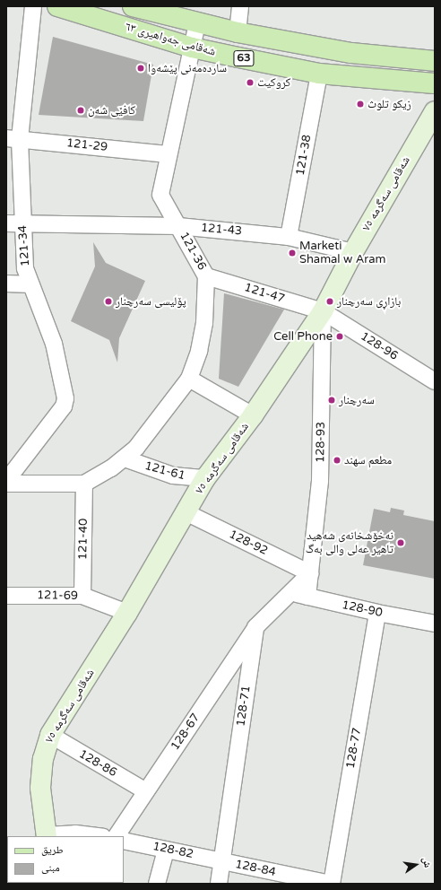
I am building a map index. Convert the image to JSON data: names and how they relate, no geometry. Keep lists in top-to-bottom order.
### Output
{
  "streets": {
    "main road": ["شەقامی جەواهیری ٦٣", "63"],
    "street": [
      "121-29",
      "121-38",
      "شەقامی سەگرمە ٧٥",
      "121-43",
      "121-34",
      "121-36",
      "121-47",
      "128-96",
      "128-93",
      "121-61",
      "121-40",
      "128-92",
      "121-69",
      "128-90",
      "128-71",
      "128-67",
      "128-77",
      "128-86",
      "128-82",
      "128-84"
    ]
  },
  "crossings": [
    ["شەقامی جەواهیری ٦٣", "121-38"],
    ["شەقامی جەواهیری ٦٣", "121-36"],
    ["121-29", "121-34"],
    ["121-29", "121-36"],
    ["121-38", "121-43"],
    ["شەقامی سەگرمە ٧٥", "121-43"],
    ["شەقامی سەگرمە ٧٥", "121-47"],
    ["شەقامی سەگرمە ٧٥", "128-96"],
    ["شەقامی سەگرمە ٧٥", "128-93"],
    ["شەقامی سەگرمە ٧٥", "121-61"],
    ["شەقامی سەگرمە ٧٥", "128-92"],
    ["شەقامی سەگرمە ٧٥", "121-69"],
    ["شەقامی سەگرمە ٧٥", "128-86"],
    ["121-43", "121-34"],
    ["121-43", "121-36"],
    ["121-36", "121-47"],
    ["121-36", "121-61"],
    ["121-36", "121-40"],
    ["121-47", "128-96"],
    ["121-47", "128-93"],
    ["128-96", "128-93"],
    ["128-93", "128-92"],
    ["128-93", "128-90"],
    ["121-40", "121-69"],
    ["128-90", "128-77"],
    ["128-71", "128-67"],
    ["128-71", "128-82"],
    ["128-71", "128-84"],
    ["128-67", "128-86"],
    ["128-77", "128-84"],
    ["128-82", "128-84"]
  ],
  "places": [
    "ساردەمەنی پێشەوا",
    "كروكيت",
    "زيكو تلوث",
    "کافێی شەن",
    "Marketi Shamal w Aram",
    "پۆلیسی سەرچنار",
    "بازاڕی سەرچنار",
    "Cell Phone",
    "سەرچنار",
    "مطعم سهند",
    "نەخۆشخانەی شەهید تاهیر عەلی والی بەگ"
  ],
  "legend": ["طريق", "مبنى"],
  "north": "right"
}
